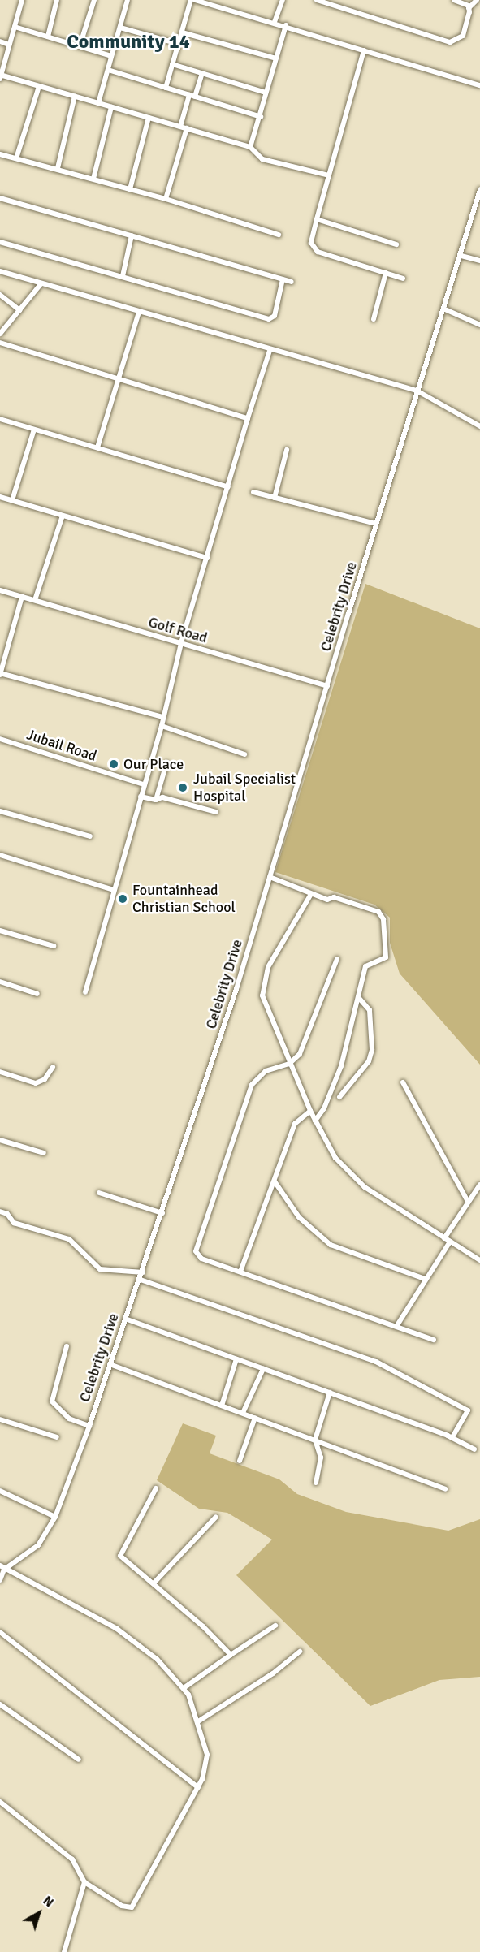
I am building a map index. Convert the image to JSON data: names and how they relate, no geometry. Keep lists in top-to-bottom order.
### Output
{
  "streets": {
    "street": ["Celebrity Drive", "Golf Road", "Jubail Road"]
  },
  "crossings": [
    ["Celebrity Drive", "Golf Road"]
  ],
  "districts": ["Community 14"],
  "places": ["Our Place", "Jubail Specialist Hospital", "Fountainhead Christian School"],
  "north": "top right"
}
